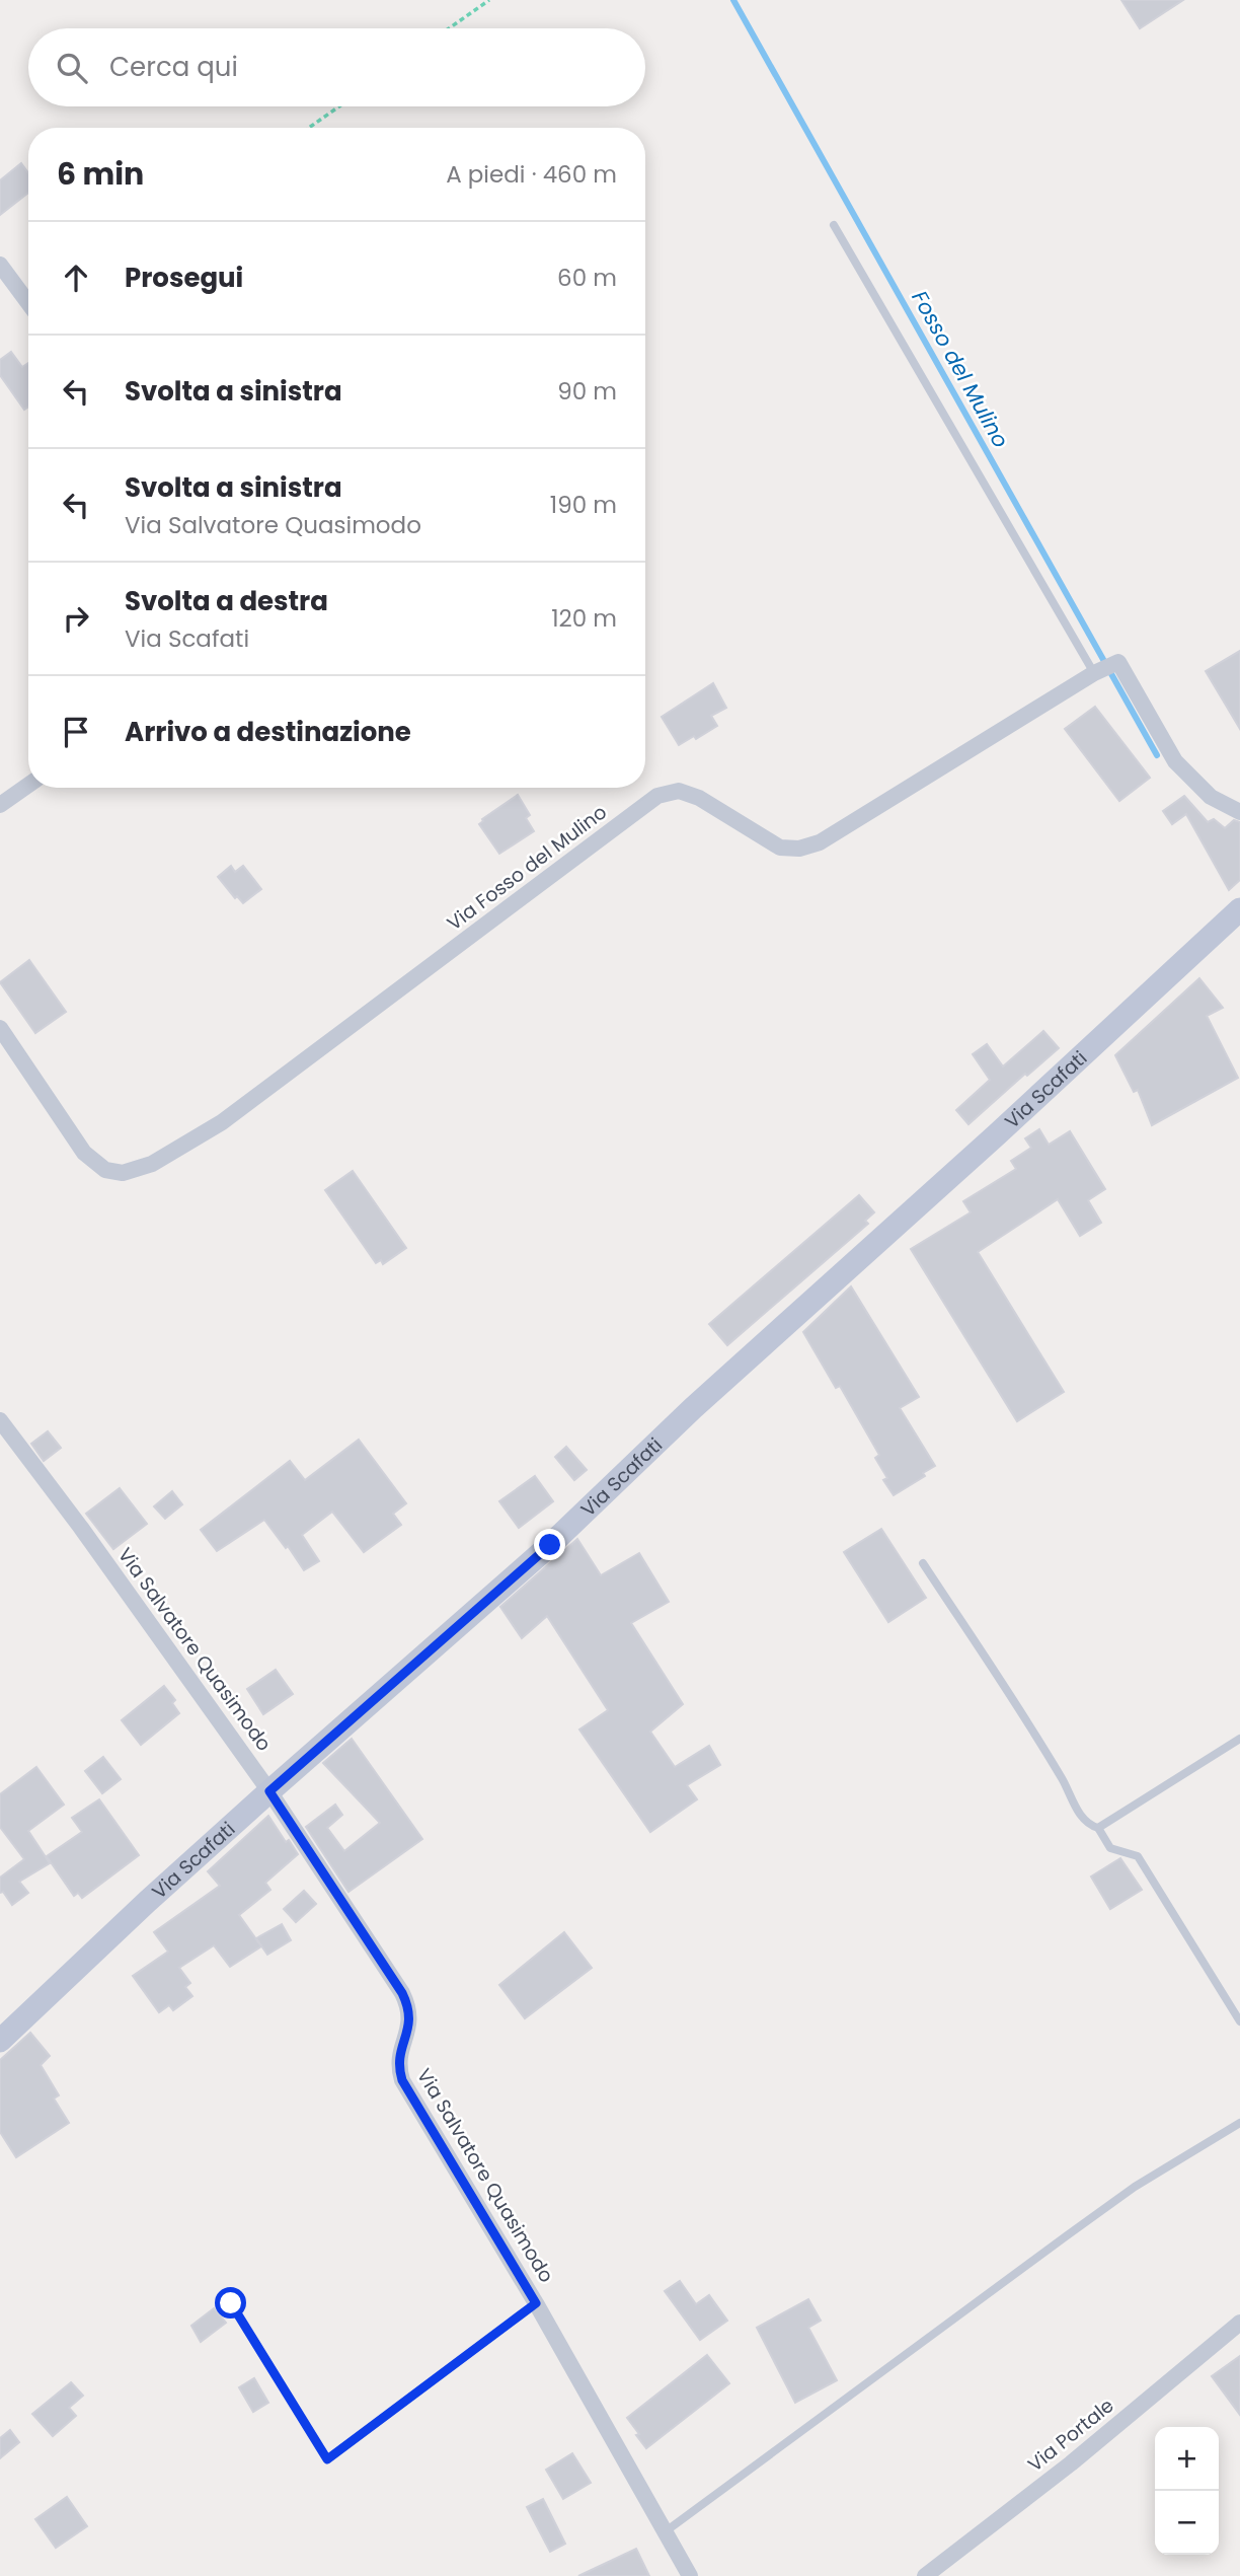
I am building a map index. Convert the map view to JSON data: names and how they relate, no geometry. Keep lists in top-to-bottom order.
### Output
{
  "streets": {
    "street": [
      "Via Fosso del Mulino",
      "Via Scafati",
      "Via Salvatore Quasimodo",
      "Via Portale"
    ]
  },
  "crossings": [
    ["Via Scafati", "Via Salvatore Quasimodo"]
  ],
  "water": ["Fosso del Mulino"],
  "page": {
    "search": "Cerca qui",
    "heading": ["6 min", "A piedi · 460 m"],
    "list": [
      ["Prosegui", "60 m"],
      ["Svolta a sinistra", "90 m"],
      ["Svolta a sinistra", "Via Salvatore Quasimodo", "190 m"],
      ["Svolta a destra", "Via Scafati", "120 m"],
      "Arrivo a destinazione"
    ],
    "map_buttons": ["+", "−"]
  }
}
